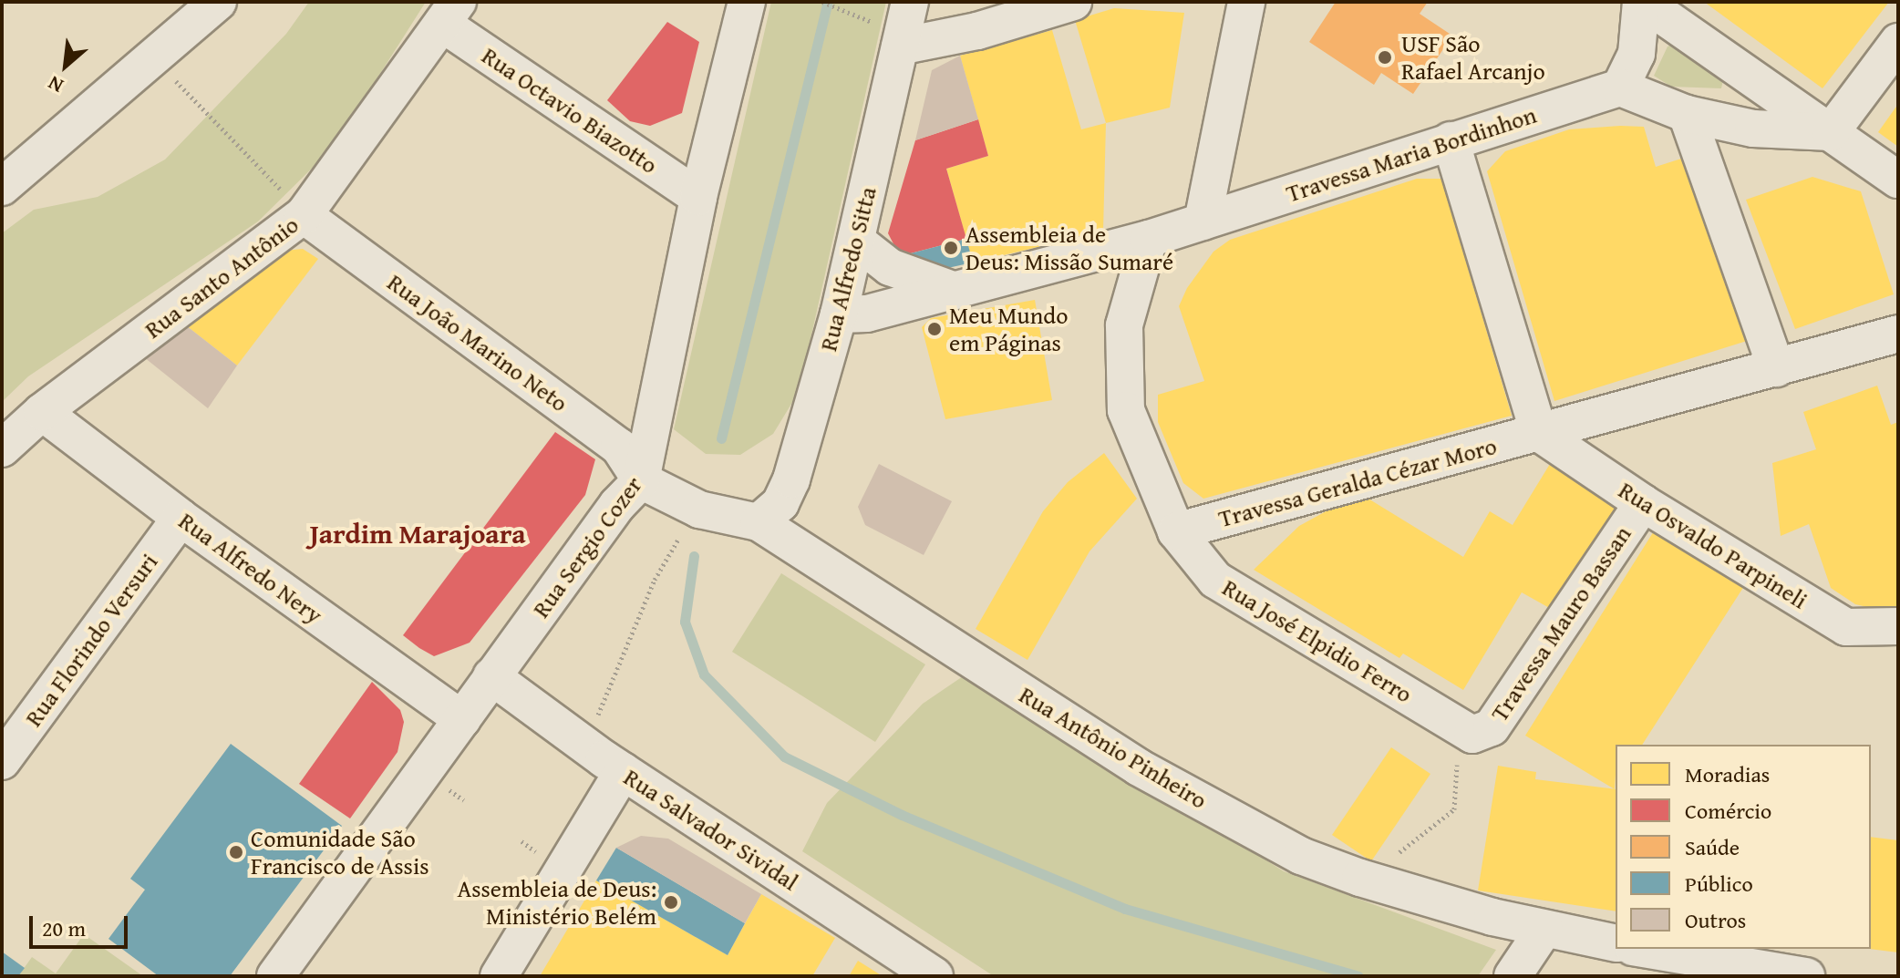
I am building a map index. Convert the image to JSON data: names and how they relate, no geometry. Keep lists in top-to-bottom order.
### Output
{
  "streets": {
    "street": [
      "Rua Octavio Biazotto",
      "Travessa Maria Bordinhon",
      "Rua Alfredo Sitta",
      "Rua Santo Antônio",
      "Rua João Marino Neto",
      "Travessa Geralda Cézar Moro",
      "Rua Osvaldo Parpineli",
      "Rua Sergio Cozer",
      "Rua Alfredo Nery",
      "Travessa Mauro Bassan",
      "Rua Florindo Versuri",
      "Rua José Elpidio Ferro",
      "Rua Antônio Pinheiro",
      "Rua Salvador Sividal"
    ]
  },
  "crossings": [
    ["Rua Octavio Biazotto", "Rua Santo Antônio"],
    ["Rua Octavio Biazotto", "Rua Sergio Cozer"],
    ["Travessa Maria Bordinhon", "Rua Alfredo Sitta"],
    ["Travessa Maria Bordinhon", "Rua José Elpidio Ferro"],
    ["Rua Alfredo Sitta", "Rua Antônio Pinheiro"],
    ["Rua Santo Antônio", "Rua João Marino Neto"],
    ["Rua Santo Antônio", "Rua Alfredo Nery"],
    ["Rua João Marino Neto", "Rua Sergio Cozer"],
    ["Rua João Marino Neto", "Rua Antônio Pinheiro"],
    ["Travessa Geralda Cézar Moro", "Rua Osvaldo Parpineli"],
    ["Travessa Geralda Cézar Moro", "Rua José Elpidio Ferro"],
    ["Rua Osvaldo Parpineli", "Travessa Mauro Bassan"],
    ["Rua Sergio Cozer", "Rua Alfredo Nery"],
    ["Rua Sergio Cozer", "Rua Antônio Pinheiro"],
    ["Rua Sergio Cozer", "Rua Salvador Sividal"],
    ["Rua Alfredo Nery", "Rua Florindo Versuri"],
    ["Travessa Mauro Bassan", "Rua José Elpidio Ferro"]
  ],
  "districts": ["Jardim Marajoara"],
  "places": [
    "USF São Rafael Arcanjo",
    "Assembleia de Deus: Missão Sumaré",
    "Meu Mundo em Páginas",
    "Comunidade São Francisco de Assis",
    "Assembleia de Deus: Ministério Belém"
  ],
  "legend": [
    "Moradias",
    "Comércio",
    "Saúde",
    "Público",
    "Outros"
  ],
  "scale_bar": "20 m",
  "north": "bottom left"
}
